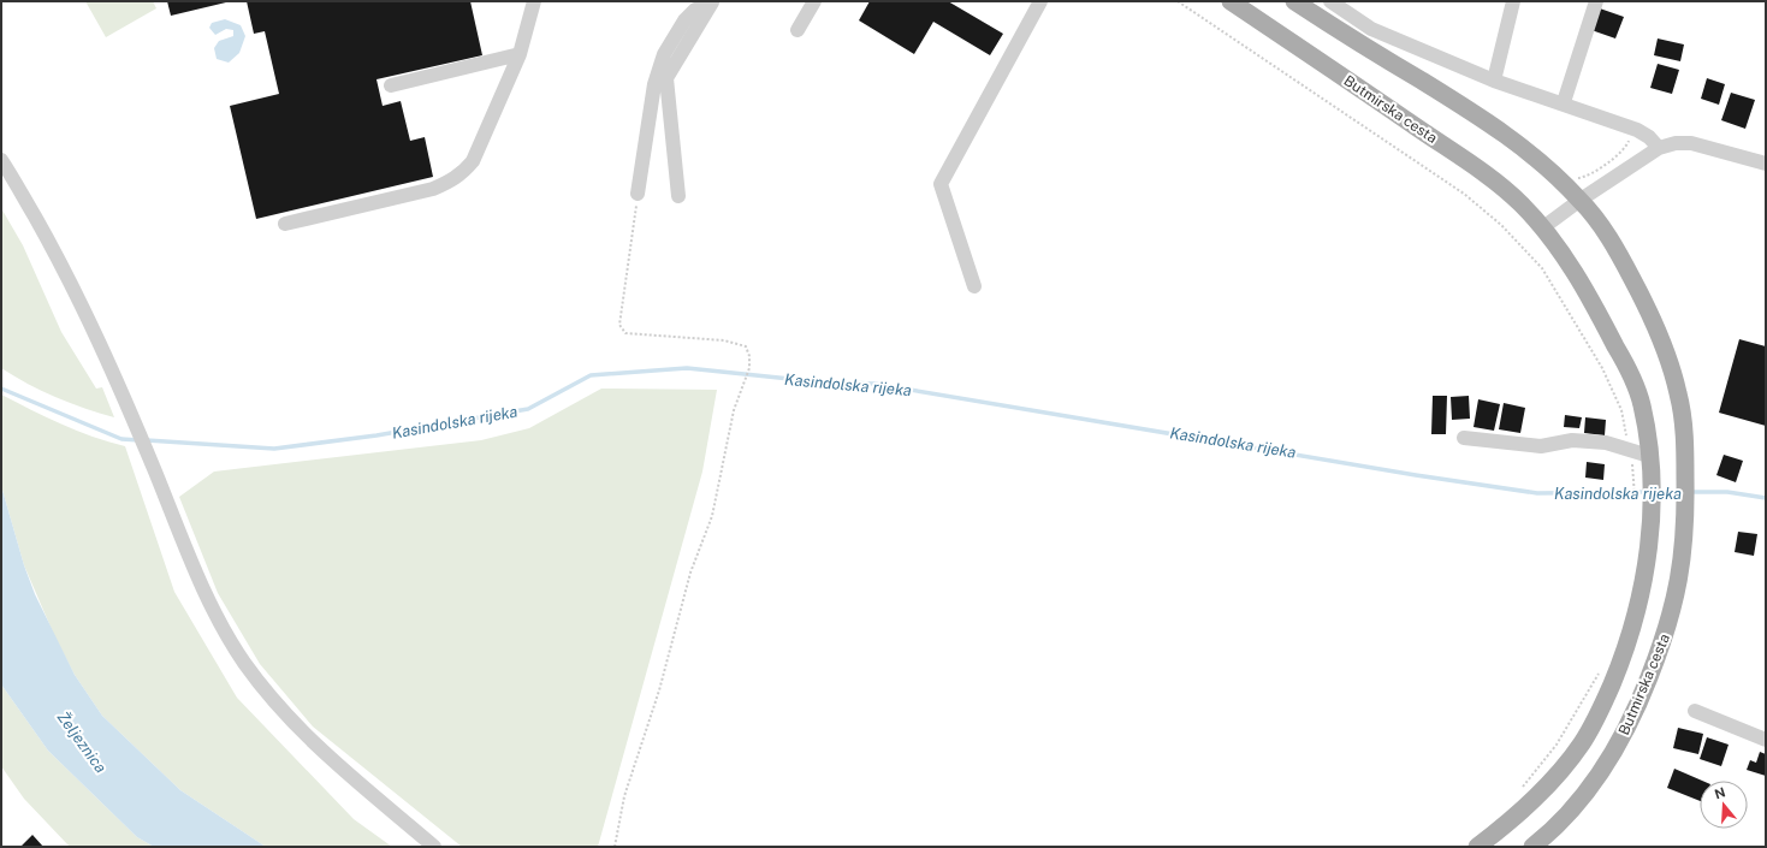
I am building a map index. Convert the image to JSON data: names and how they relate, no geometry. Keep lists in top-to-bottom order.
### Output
{
  "streets": {
    "main road": ["Butmirska cesta"]
  },
  "water": ["Kasindolska rijeka", "Željeznica"],
  "north": "top"
}
